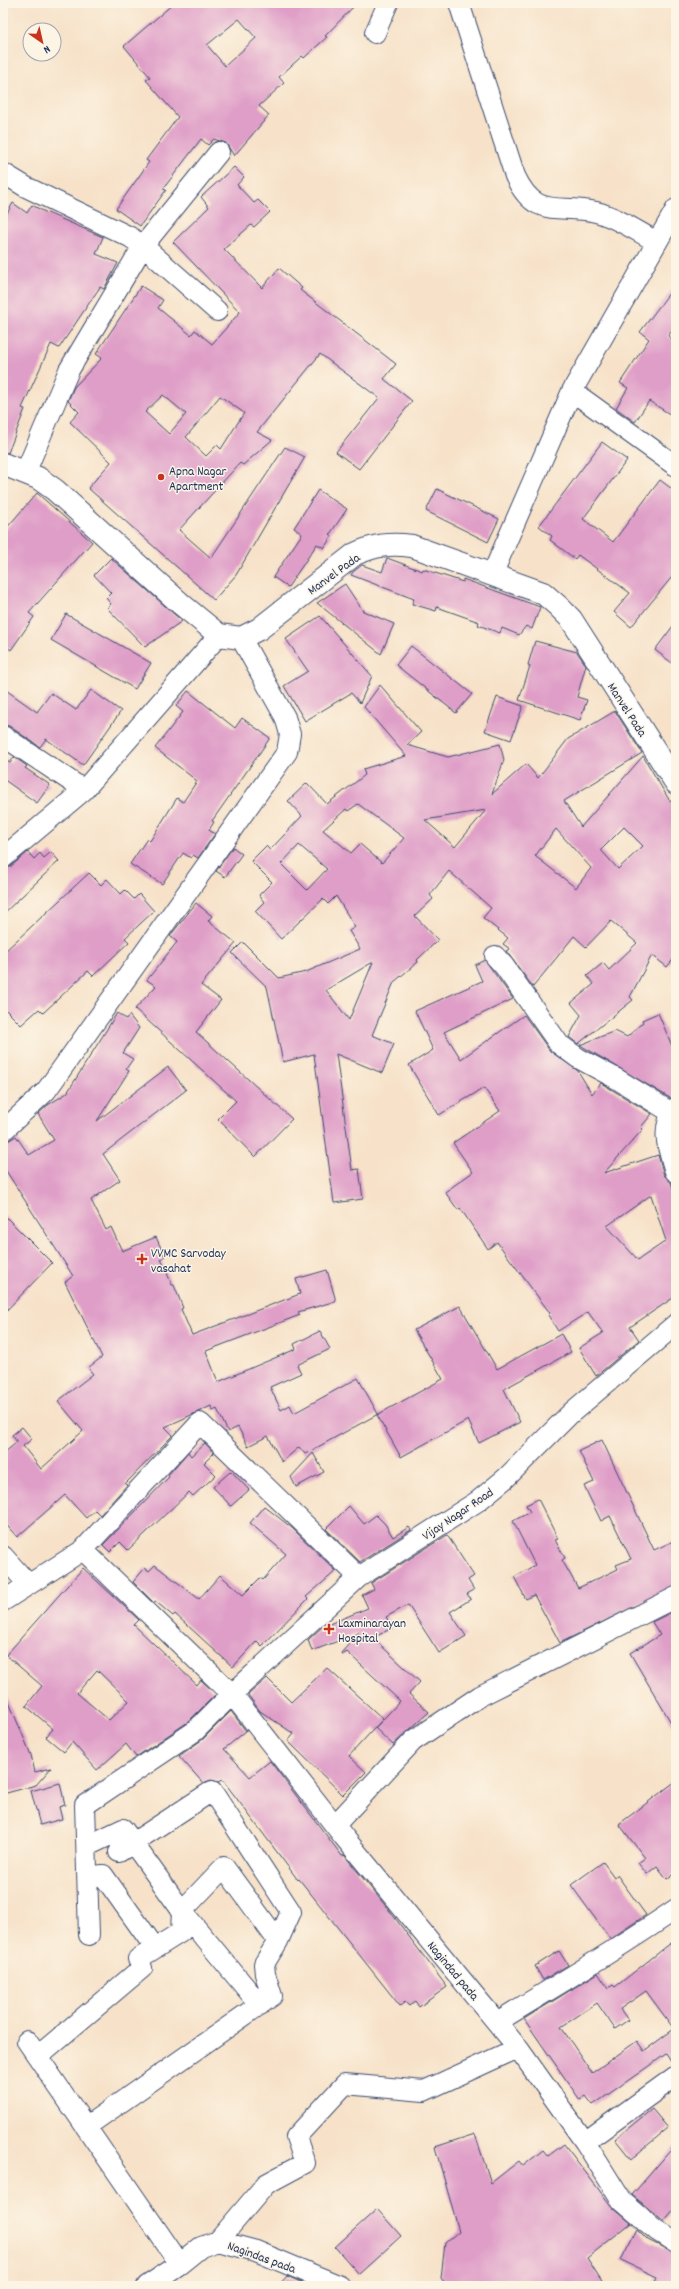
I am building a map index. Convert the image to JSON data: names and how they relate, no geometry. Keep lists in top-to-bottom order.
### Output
{
  "streets": {
    "main road": ["Manvel Pada"],
    "street": ["Vijay Nagar Road", "Nagindad pada", "Nagindas pada"]
  },
  "crossings": [
    ["Vijay Nagar Road", "Nagindad pada"]
  ],
  "places": {
    "other": ["Apna Nagar Apartment"],
    "health": ["VVMC Sarvoday vasahat", "Laxminarayan Hospital"]
  },
  "north": "bottom right"
}
